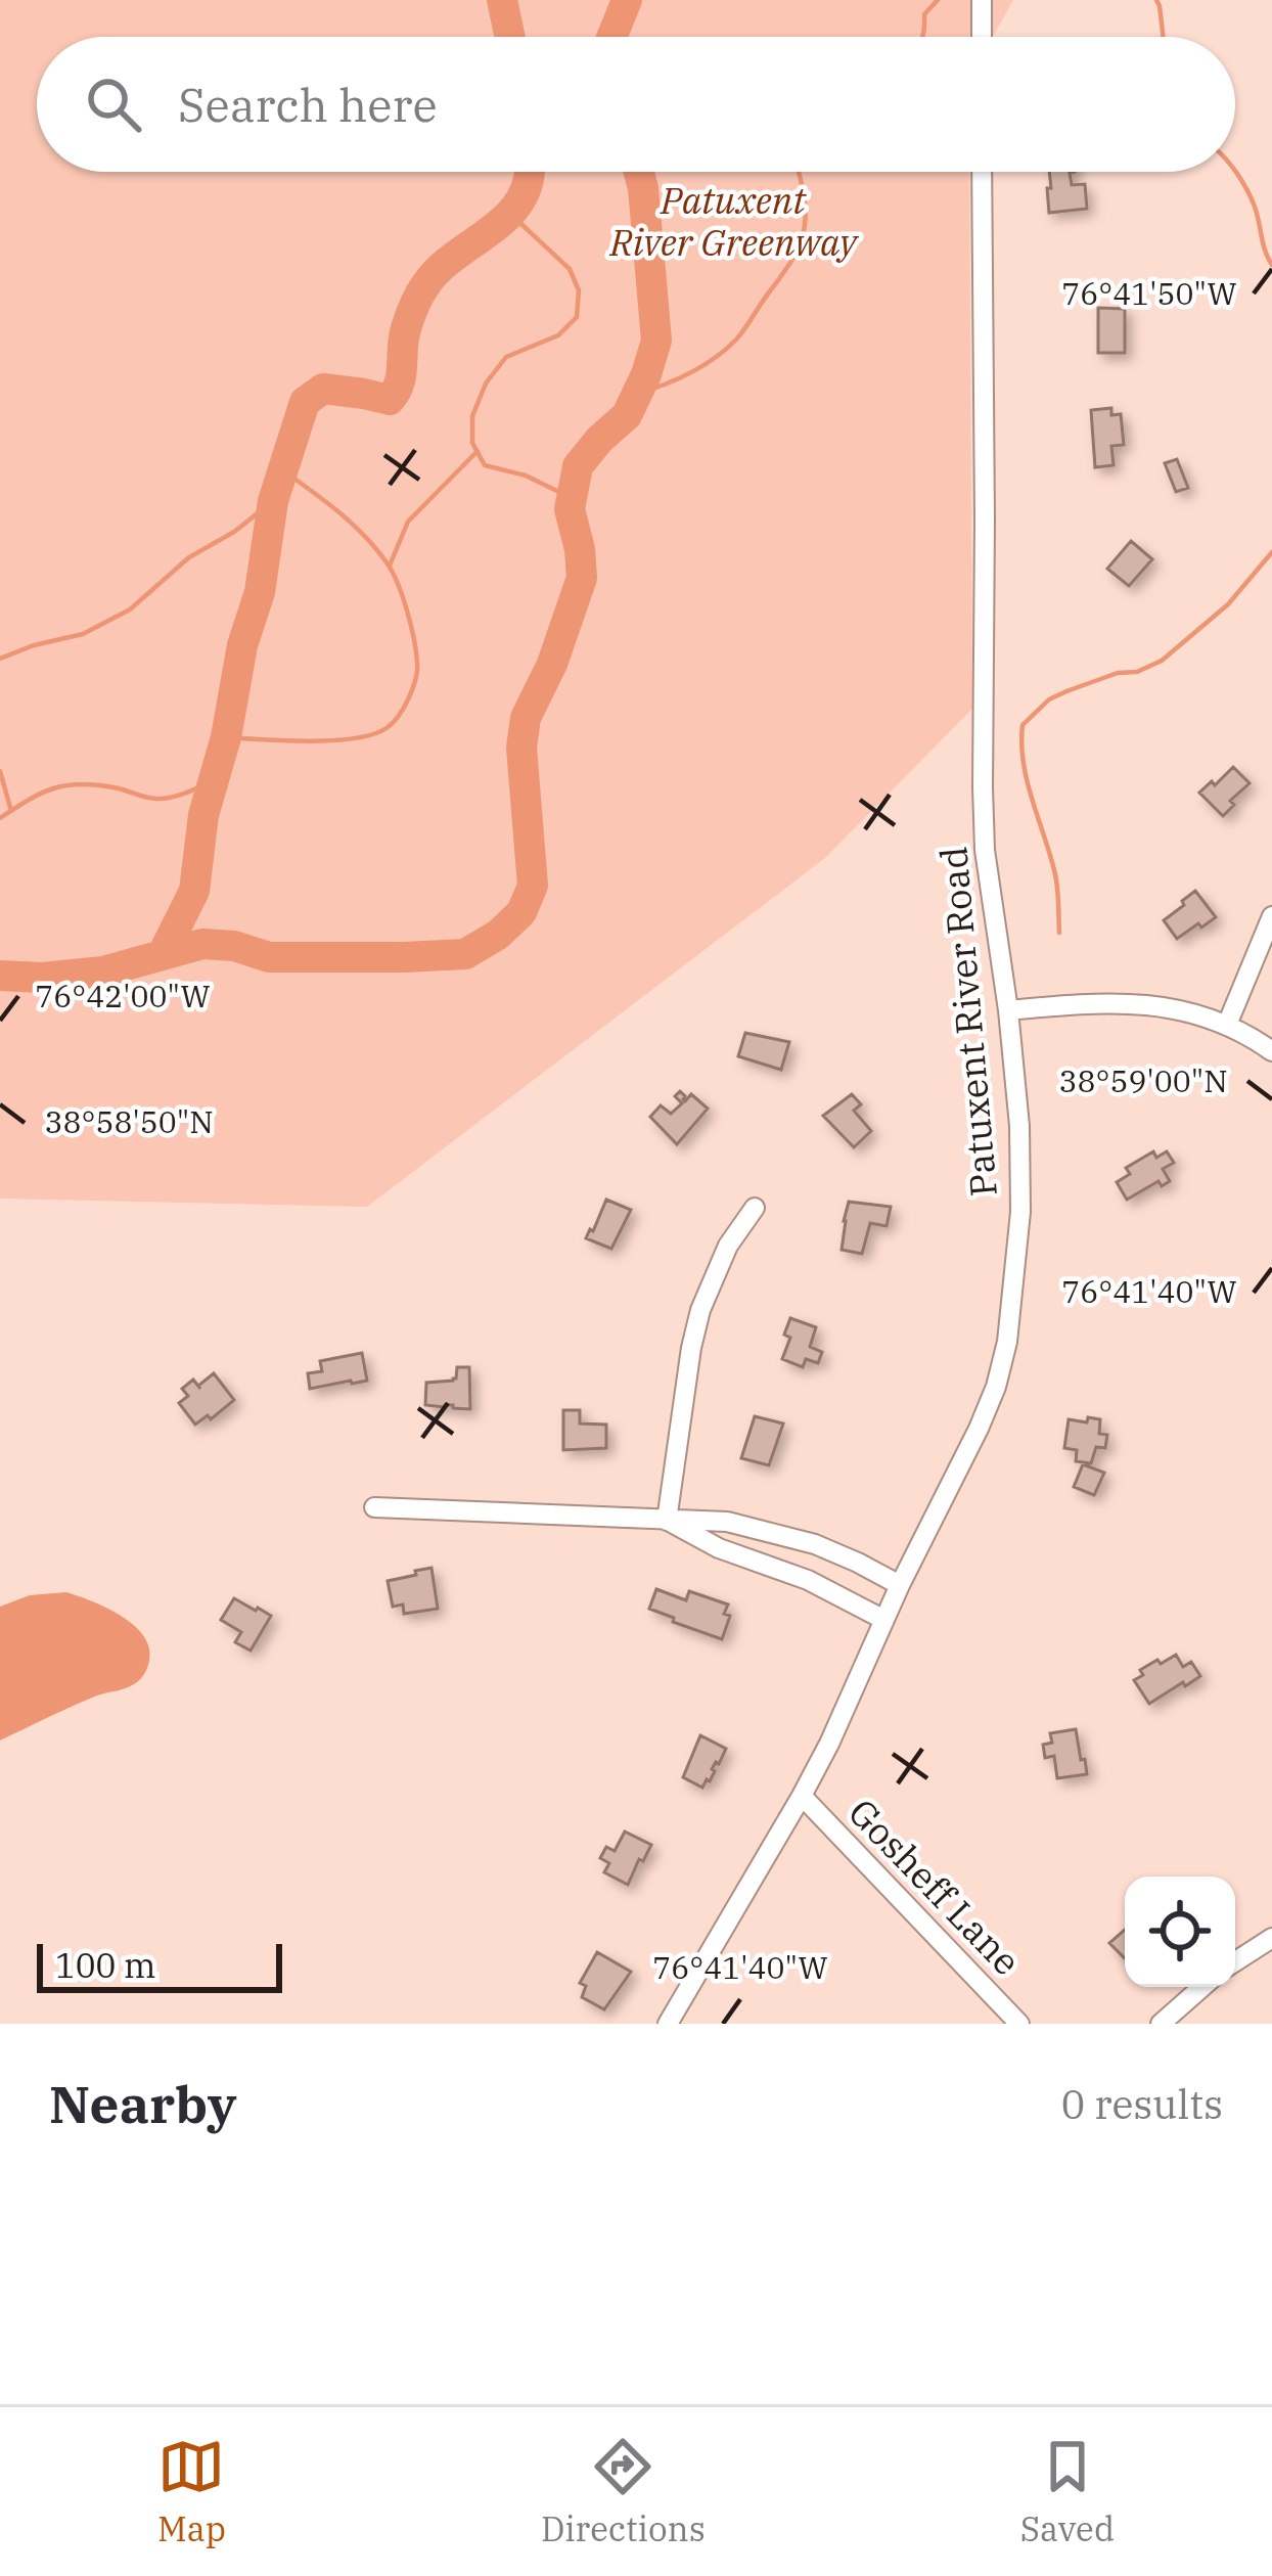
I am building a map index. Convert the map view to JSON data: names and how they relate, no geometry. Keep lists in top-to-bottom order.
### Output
{
  "streets": {
    "street": ["Patuxent River Road", "Gosheff Lane"]
  },
  "crossings": [
    ["Patuxent River Road", "Gosheff Lane"]
  ],
  "parks": ["Patuxent River Greenway"],
  "scale_bar": "100 m",
  "page": {
    "search": "Search here",
    "scale": "100 m",
    "heading": ["Nearby", "0 results"],
    "nav": ["Map", "Directions", "Saved"]
  },
  "coordinates": [
    "76°41'50\"W",
    "76°42'00\"W",
    "38°59'00\"N",
    "38°58'50\"N",
    "76°41'40\"W"
  ]
}
